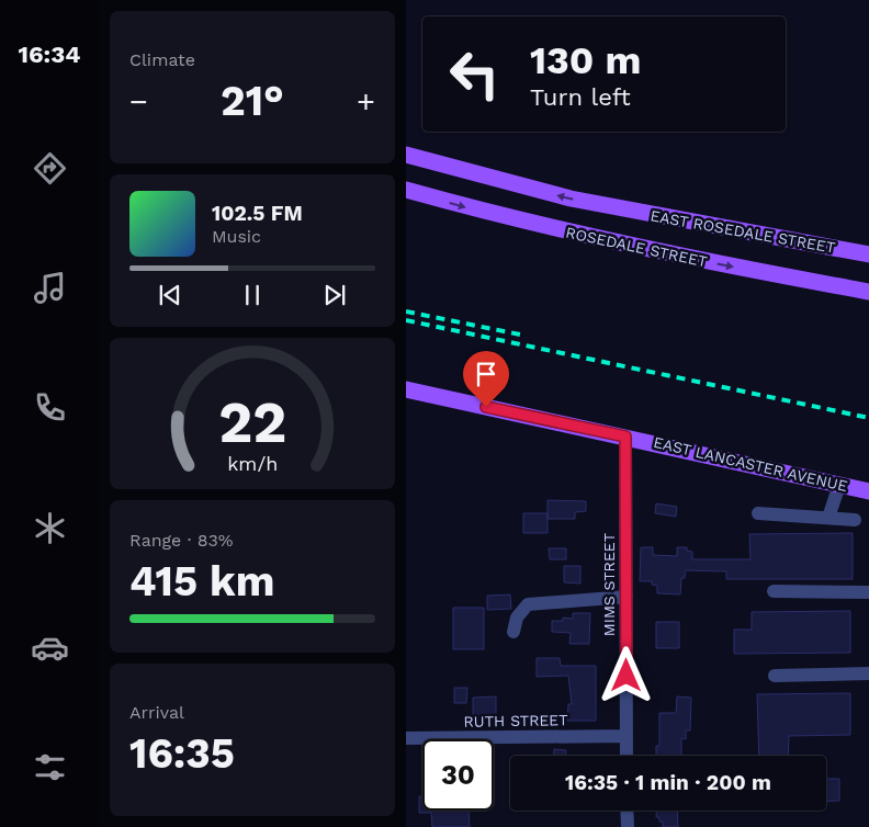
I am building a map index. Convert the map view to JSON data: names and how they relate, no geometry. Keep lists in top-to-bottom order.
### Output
{
  "streets": {
    "main road": ["EAST ROSEDALE STREET", "ROSEDALE STREET", "EAST LANCASTER AVENUE"],
    "street": ["MIMS STREET", "RUTH STREET"]
  },
  "crossings": [
    ["EAST LANCASTER AVENUE", "MIMS STREET"],
    ["MIMS STREET", "RUTH STREET"]
  ],
  "one_way": ["EAST ROSEDALE STREET", "ROSEDALE STREET"],
  "page": {
    "tabs": "16:34",
    "tile": [
      "Climate",
      ["Range · 83%", "415 km"],
      ["Arrival", "16:35"]
    ],
    "turn": ["130 m", "Turn left"],
    "heat": ["−", "21°", "+"],
    "song": ["102.5 FM", "Music"],
    "limit": "30",
    "trip": "16:35 · 1 min · 200 m",
    "gauge": ["22", "km/h"]
  }
}
